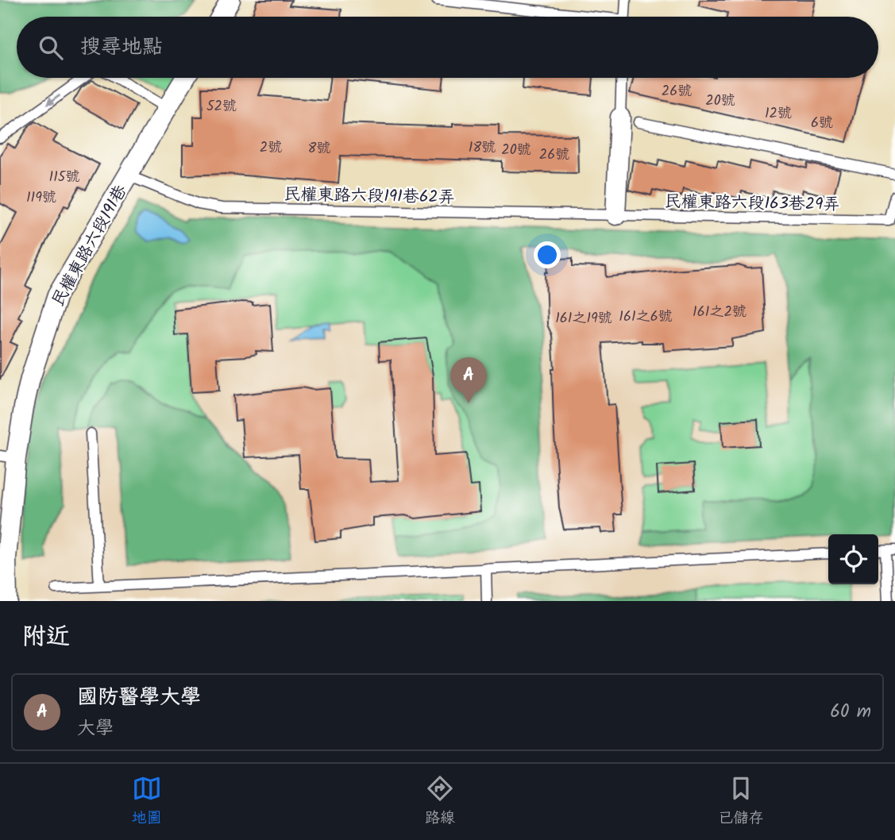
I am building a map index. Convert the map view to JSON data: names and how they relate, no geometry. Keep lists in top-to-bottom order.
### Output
{
  "streets": {
    "street": ["民權東路六段191巷"],
    "lane": ["民權東路六段191巷62弄", "民權東路六段163巷29弄"]
  },
  "crossings": [
    ["民權東路六段191巷62弄", "民權東路六段163巷29弄"],
    ["民權東路六段191巷62弄", "民權東路六段191巷"]
  ],
  "house_numbers": [
    "26號",
    "20號",
    "52號",
    "12號",
    "6號",
    "2號",
    "18號",
    "8號",
    "20號",
    "26號",
    "115號",
    "119號",
    "161之2號",
    "161之6號",
    "161之19號"
  ],
  "page": {
    "search": "搜尋地點",
    "pins": "A",
    "heading": "附近",
    "list": [
      {
        "mark": "A",
        "name": "國防醫學大學",
        "note": "大學",
        "value": "60 m"
      }
    ],
    "nav": ["地圖", "路線", "已儲存"]
  }
}
